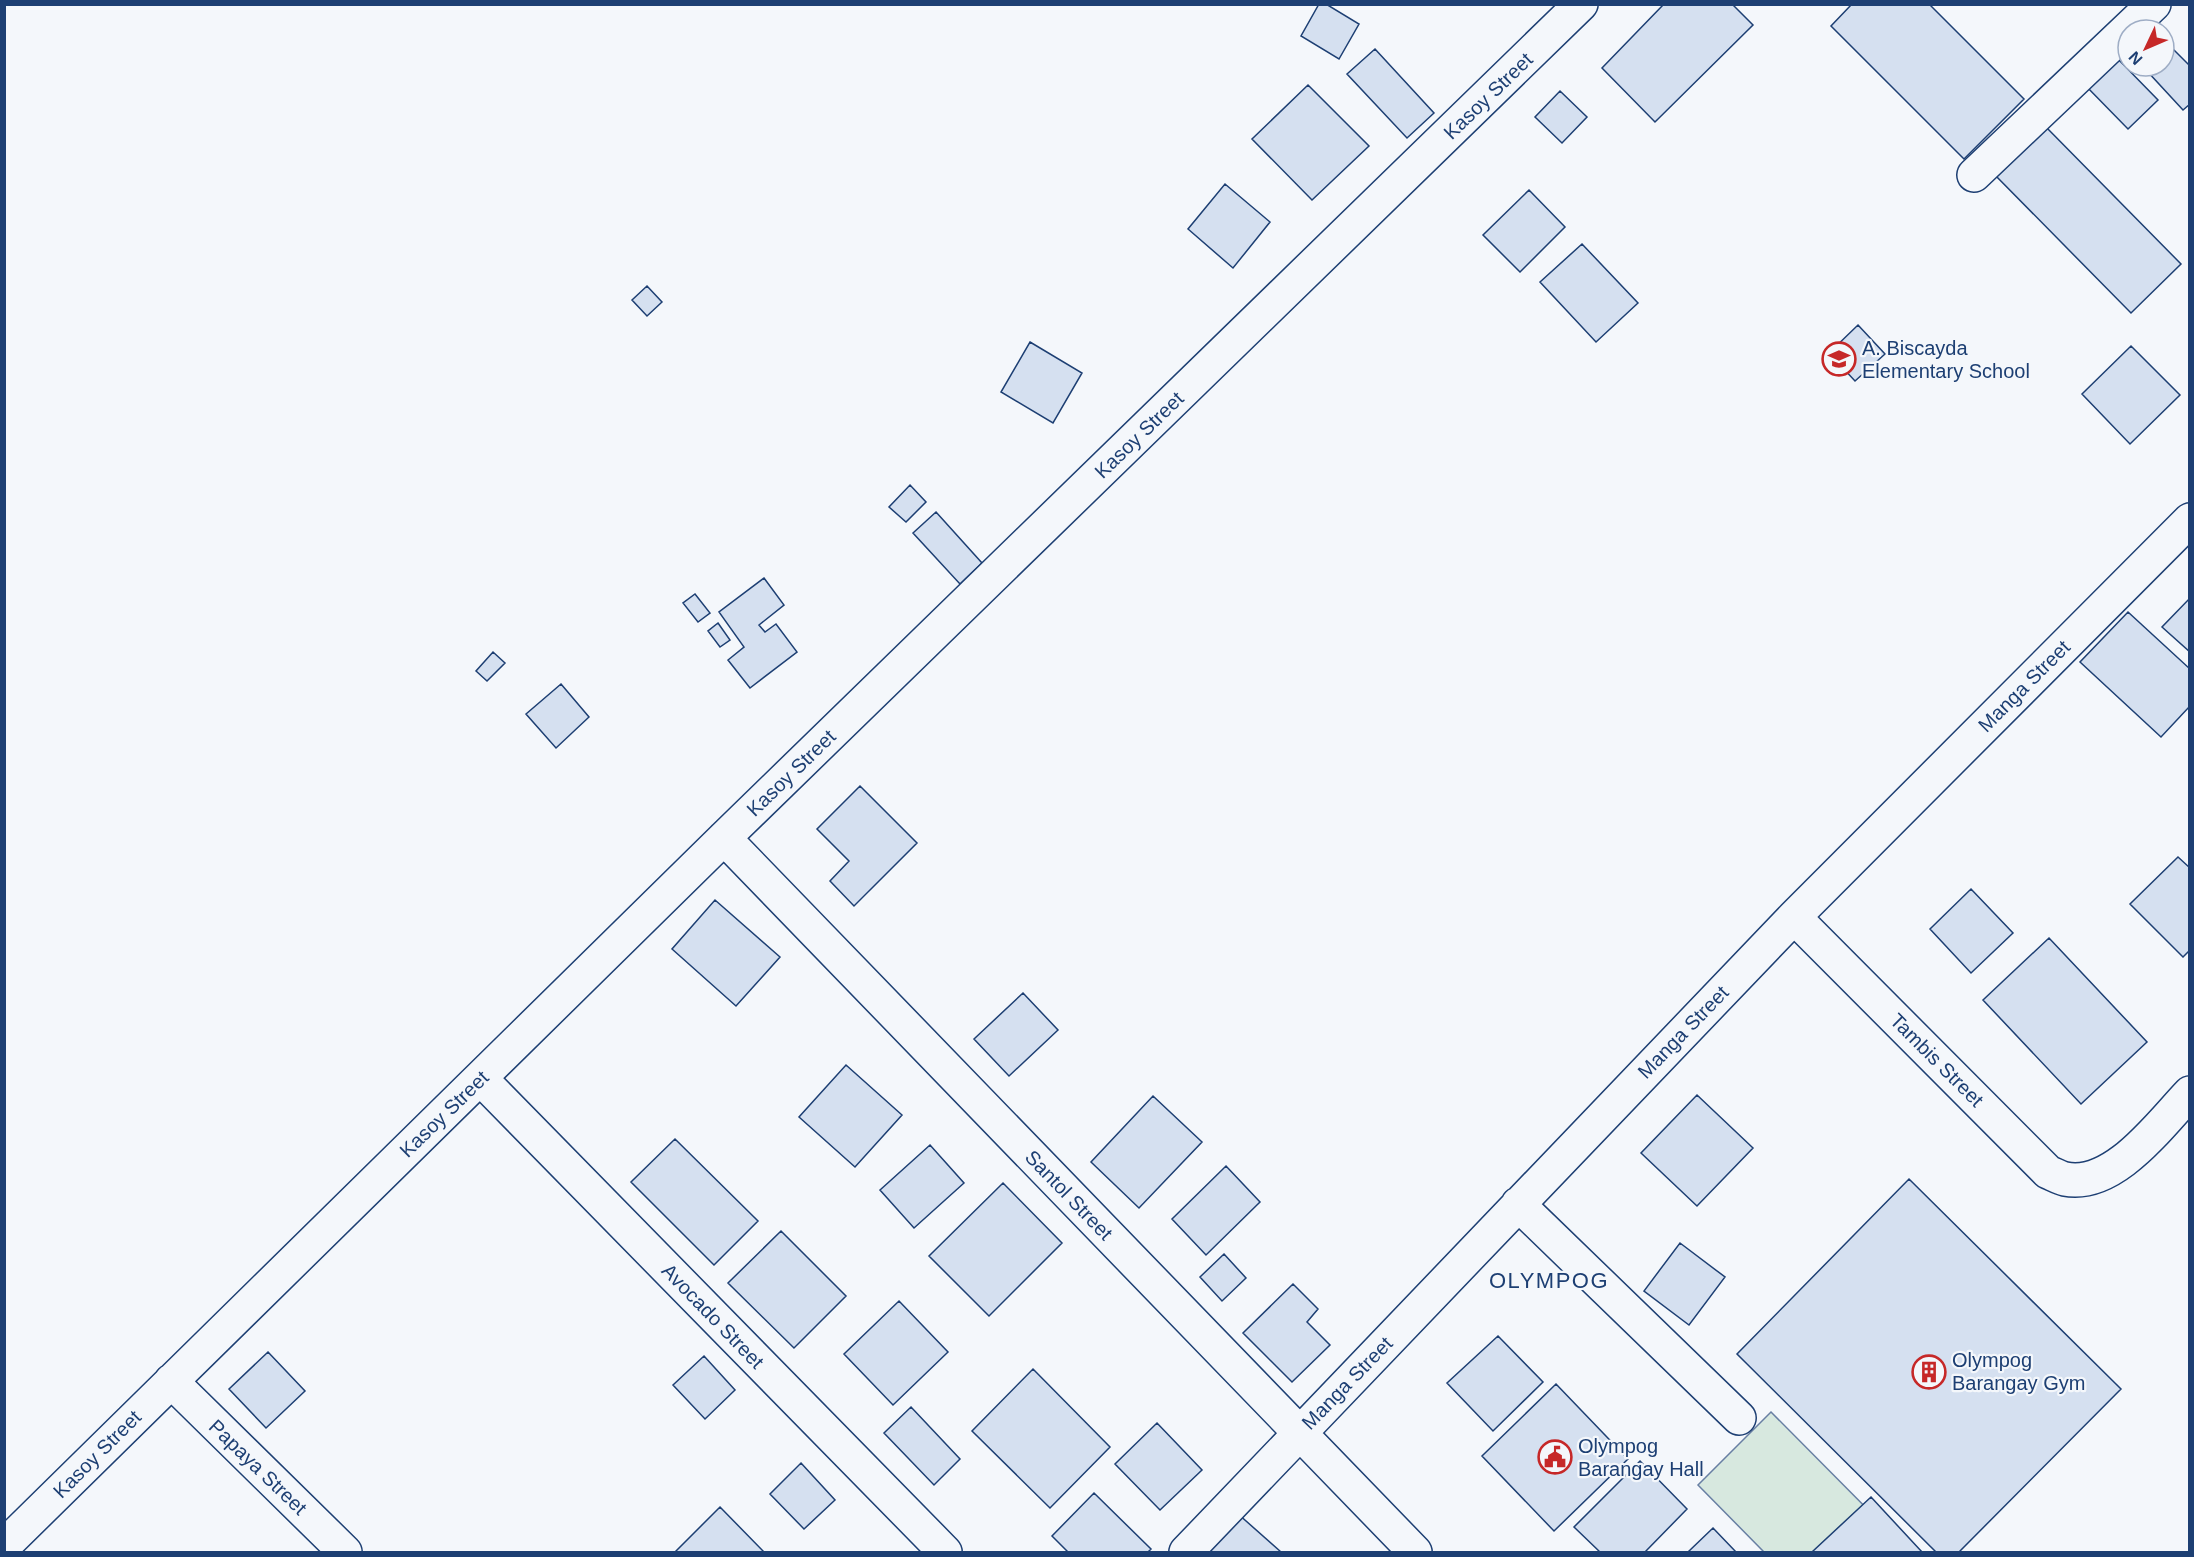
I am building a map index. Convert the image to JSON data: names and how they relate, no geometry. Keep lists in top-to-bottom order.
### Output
{
  "streets": {
    "street": [
      "Kasoy Street",
      "Manga Street",
      "Tambis Street",
      "Santol Street",
      "Avocado Street",
      "Papaya Street"
    ]
  },
  "crossings": [
    ["Kasoy Street", "Santol Street"],
    ["Kasoy Street", "Avocado Street"],
    ["Kasoy Street", "Papaya Street"],
    ["Manga Street", "Tambis Street"],
    ["Manga Street", "Santol Street"]
  ],
  "districts": ["OLYMPOG"],
  "places": {
    "school or university": ["A. Biscayda Elementary School"],
    "building": ["Olympog Barangay Gym"],
    "public building": ["Olympog Barangay Hall"]
  },
  "north": "bottom left"
}
